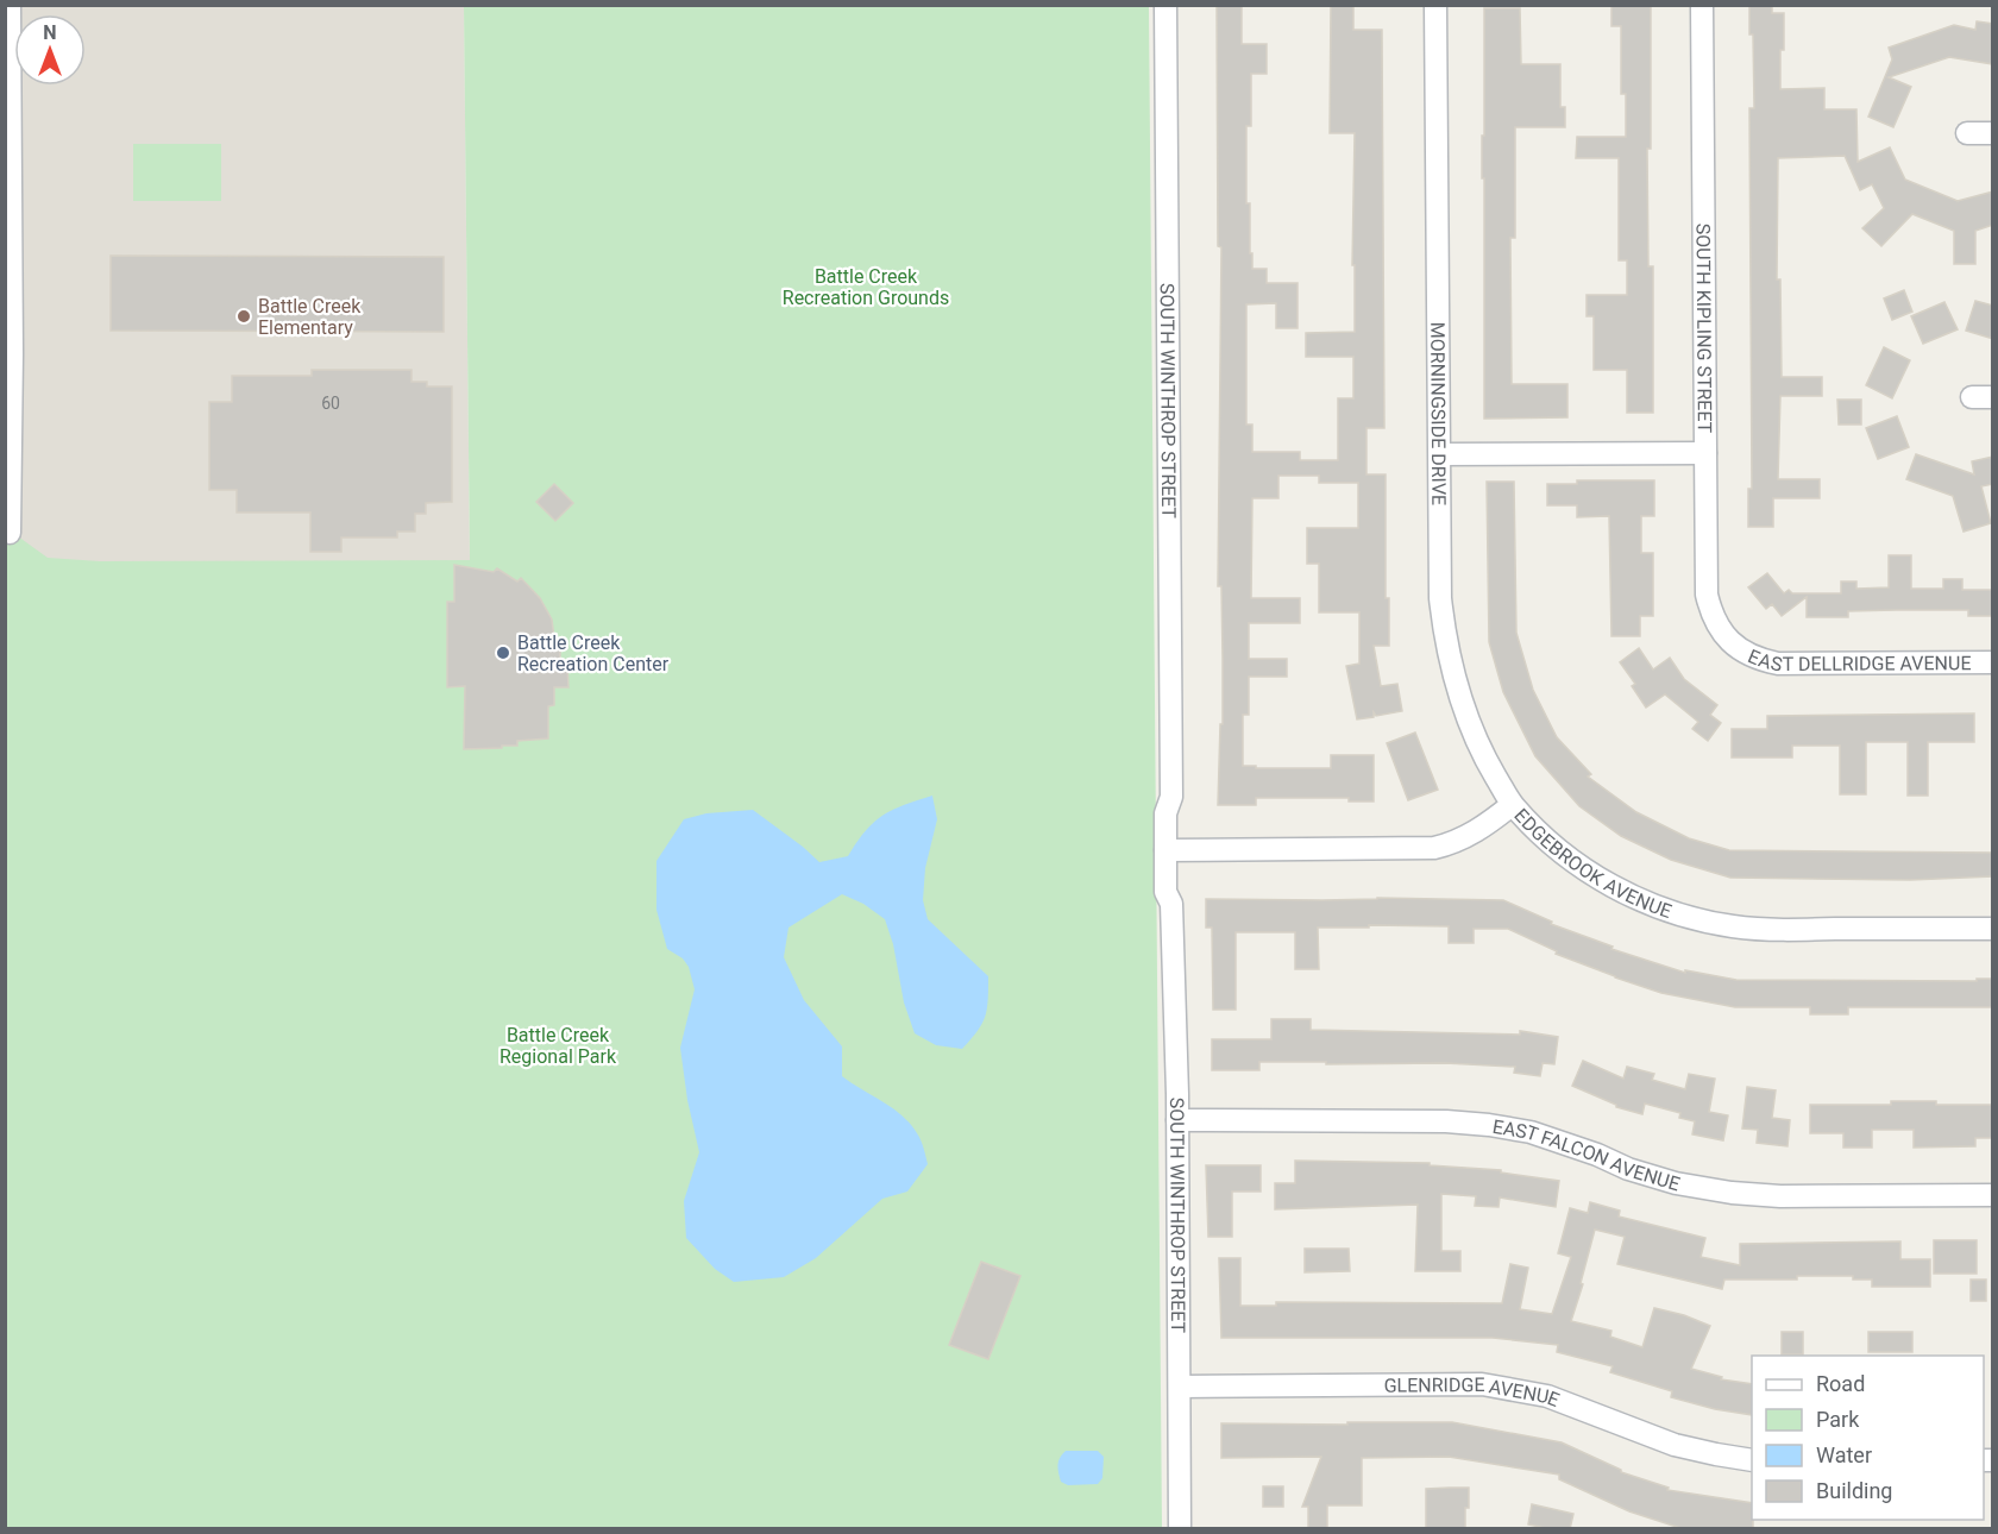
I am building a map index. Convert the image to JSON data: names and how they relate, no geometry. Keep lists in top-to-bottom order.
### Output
{
  "streets": {
    "street": [
      "SOUTH KIPLING STREET",
      "SOUTH WINTHROP STREET",
      "MORNINGSIDE DRIVE",
      "EAST DELLRIDGE AVENUE",
      "EDGEBROOK AVENUE",
      "EAST FALCON AVENUE",
      "GLENRIDGE AVENUE"
    ]
  },
  "crossings": [
    ["SOUTH KIPLING STREET", "EAST DELLRIDGE AVENUE"],
    ["SOUTH WINTHROP STREET", "EDGEBROOK AVENUE"],
    ["SOUTH WINTHROP STREET", "EAST FALCON AVENUE"],
    ["SOUTH WINTHROP STREET", "GLENRIDGE AVENUE"],
    ["MORNINGSIDE DRIVE", "EDGEBROOK AVENUE"]
  ],
  "parks": ["Battle Creek Recreation Grounds", "Battle Creek Regional Park"],
  "places": ["Battle Creek Elementary", "Battle Creek Recreation Center"],
  "house_numbers": ["60"],
  "legend": [
    "Road",
    "Park",
    "Water",
    "Building"
  ],
  "north": "top"
}
